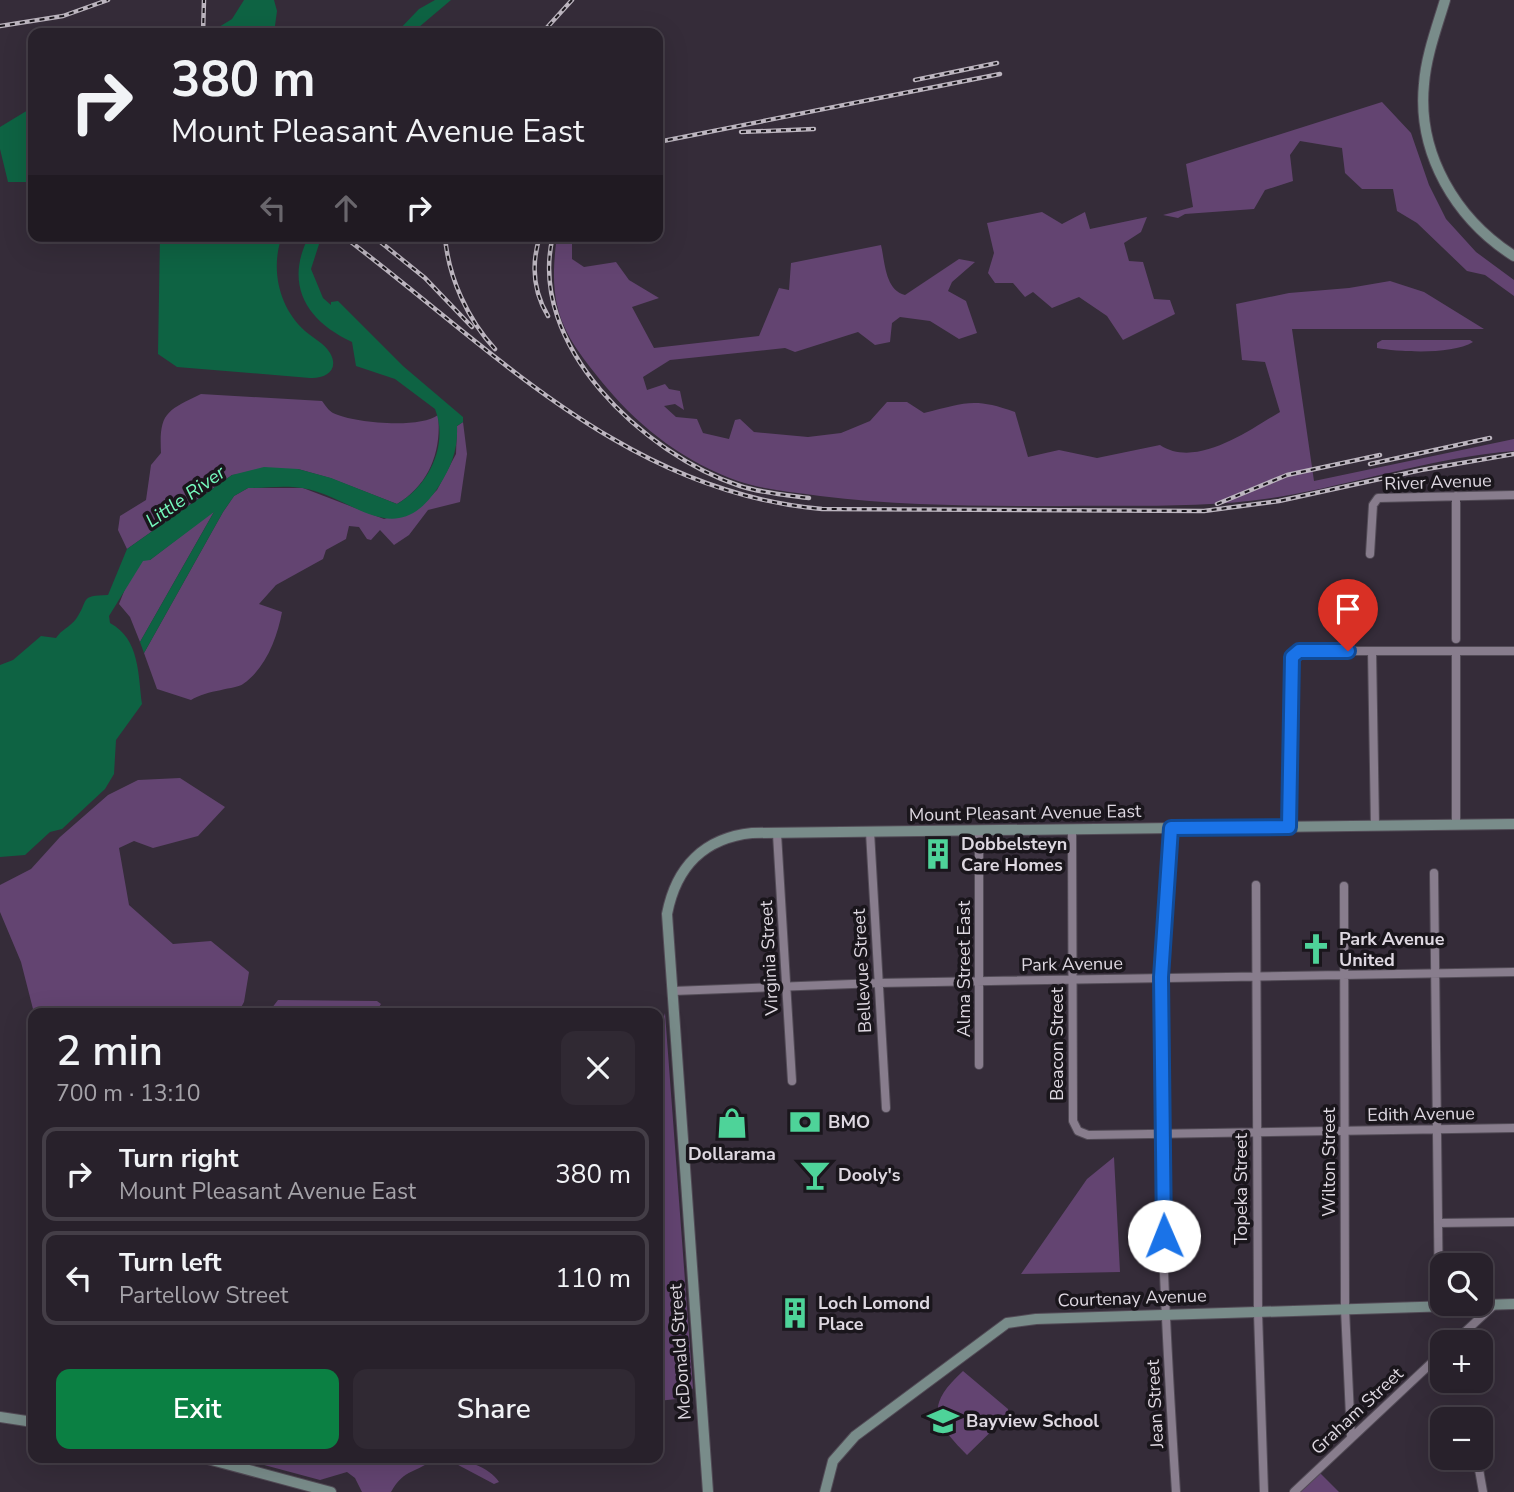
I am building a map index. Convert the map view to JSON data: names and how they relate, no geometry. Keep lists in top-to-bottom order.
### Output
{
  "streets": {
    "street": [
      "River Avenue",
      "Mount Pleasant Avenue East",
      "Virginia Street",
      "Park Avenue",
      "Alma Street East",
      "Bellevue Street",
      "Beacon Street",
      "Edith Avenue",
      "Wilton Street",
      "Topeka Street",
      "Courtenay Avenue",
      "McDonald Street",
      "Jean Street",
      "Graham Street"
    ]
  },
  "crossings": [
    ["Mount Pleasant Avenue East", "Virginia Street"],
    ["Mount Pleasant Avenue East", "Alma Street East"],
    ["Mount Pleasant Avenue East", "Bellevue Street"],
    ["Mount Pleasant Avenue East", "Beacon Street"],
    ["Mount Pleasant Avenue East", "McDonald Street"],
    ["Mount Pleasant Avenue East", "Jean Street"],
    ["Virginia Street", "Park Avenue"],
    ["Park Avenue", "Alma Street East"],
    ["Park Avenue", "Bellevue Street"],
    ["Park Avenue", "Beacon Street"],
    ["Park Avenue", "Wilton Street"],
    ["Park Avenue", "Topeka Street"],
    ["Park Avenue", "McDonald Street"],
    ["Park Avenue", "Jean Street"],
    ["Beacon Street", "Edith Avenue"],
    ["Edith Avenue", "Wilton Street"],
    ["Edith Avenue", "Topeka Street"],
    ["Edith Avenue", "Jean Street"],
    ["Wilton Street", "Courtenay Avenue"],
    ["Wilton Street", "Graham Street"],
    ["Topeka Street", "Courtenay Avenue"],
    ["Courtenay Avenue", "Jean Street"]
  ],
  "water": ["Little River"],
  "places": {
    "building": ["Dobbelsteyn Care Homes", "Loch Lomond Place"],
    "church": ["Park Avenue United"],
    "bank": ["BMO"],
    "shop": ["Dollarama"],
    "bar": ["Dooly's"],
    "school or university": ["Bayview School"]
  },
  "page": {
    "turn": ["380 m", "Mount Pleasant Avenue East"],
    "heading": ["2 min", "700 m · 13:10"],
    "list": [
      {
        "name": "Turn right",
        "note": "Mount Pleasant Avenue East",
        "value": "380 m"
      },
      {
        "name": "Turn left",
        "note": "Partellow Street",
        "value": "110 m"
      }
    ],
    "map_buttons": ["+", "−"],
    "buttons": ["Exit", "Share"]
  }
}
